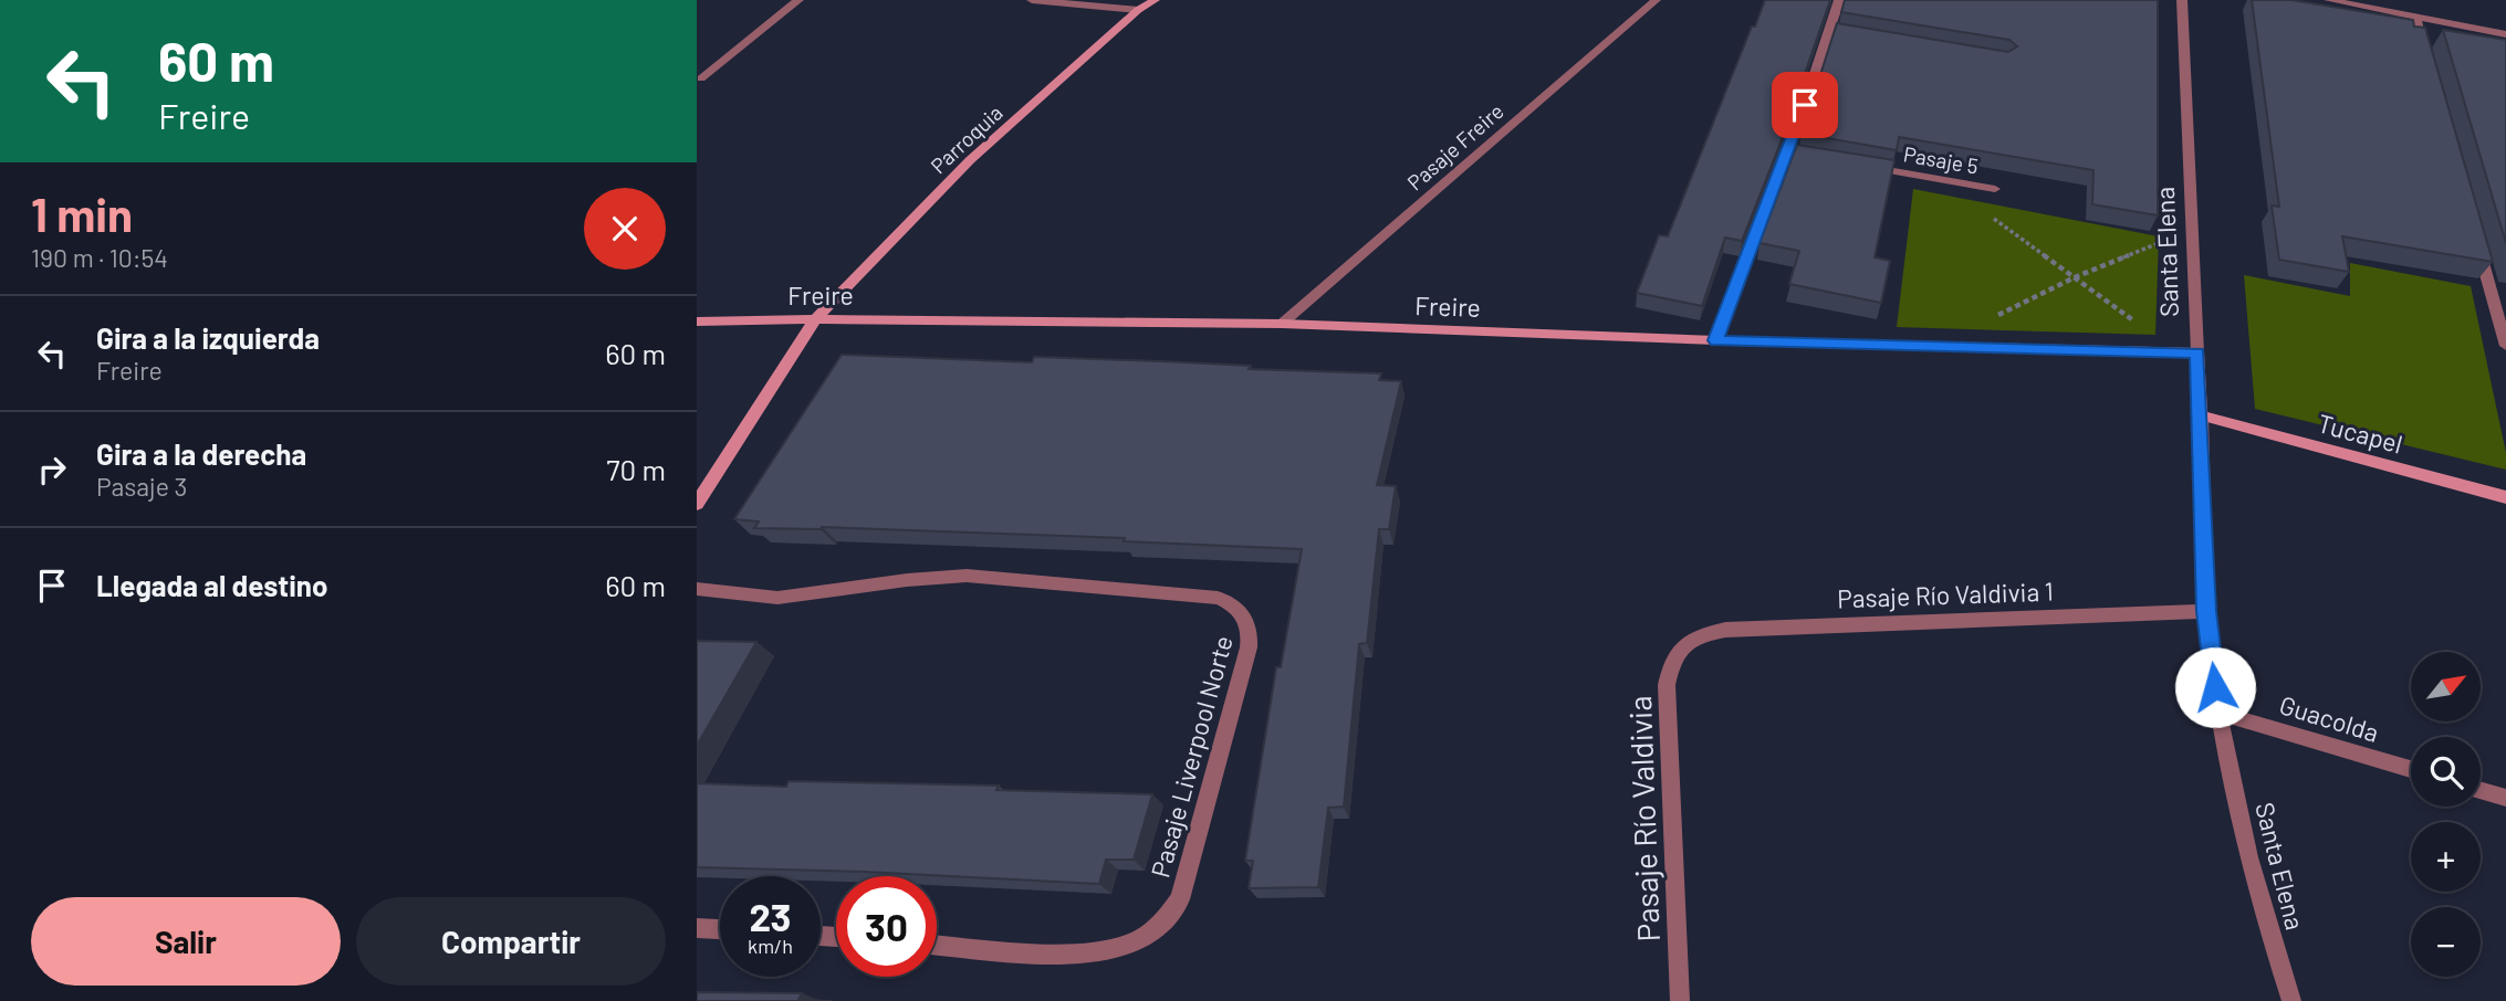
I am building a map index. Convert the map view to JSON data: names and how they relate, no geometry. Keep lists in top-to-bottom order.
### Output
{
  "streets": {
    "street": [
      "Parroquia",
      "Pasaje Freire",
      "Pasaje 5",
      "Santa Elena",
      "Freire",
      "Tucapel",
      "Pasaje Río Valdivia 1",
      "Guacolda",
      "Pasaje Liverpool Norte",
      "Pasaje Río Valdivia"
    ]
  },
  "crossings": [
    ["Parroquia", "Freire"],
    ["Pasaje Freire", "Freire"],
    ["Santa Elena", "Freire"],
    ["Santa Elena", "Tucapel"],
    ["Santa Elena", "Pasaje Río Valdivia 1"],
    ["Santa Elena", "Guacolda"],
    ["Pasaje Río Valdivia 1", "Pasaje Río Valdivia"]
  ],
  "north": "top right",
  "page": {
    "turn": ["60 m", "Freire"],
    "heading": ["1 min", "190 m · 10:54"],
    "list": [
      {
        "name": "Gira a la izquierda",
        "note": "Freire",
        "value": "60 m"
      },
      {
        "name": "Gira a la derecha",
        "note": "Pasaje 3",
        "value": "70 m"
      },
      {
        "name": "Llegada al destino",
        "value": "60 m"
      }
    ],
    "map_buttons": ["+", "−"],
    "speed": "23 km/h",
    "limit": "30",
    "buttons": ["Salir", "Compartir"]
  }
}
